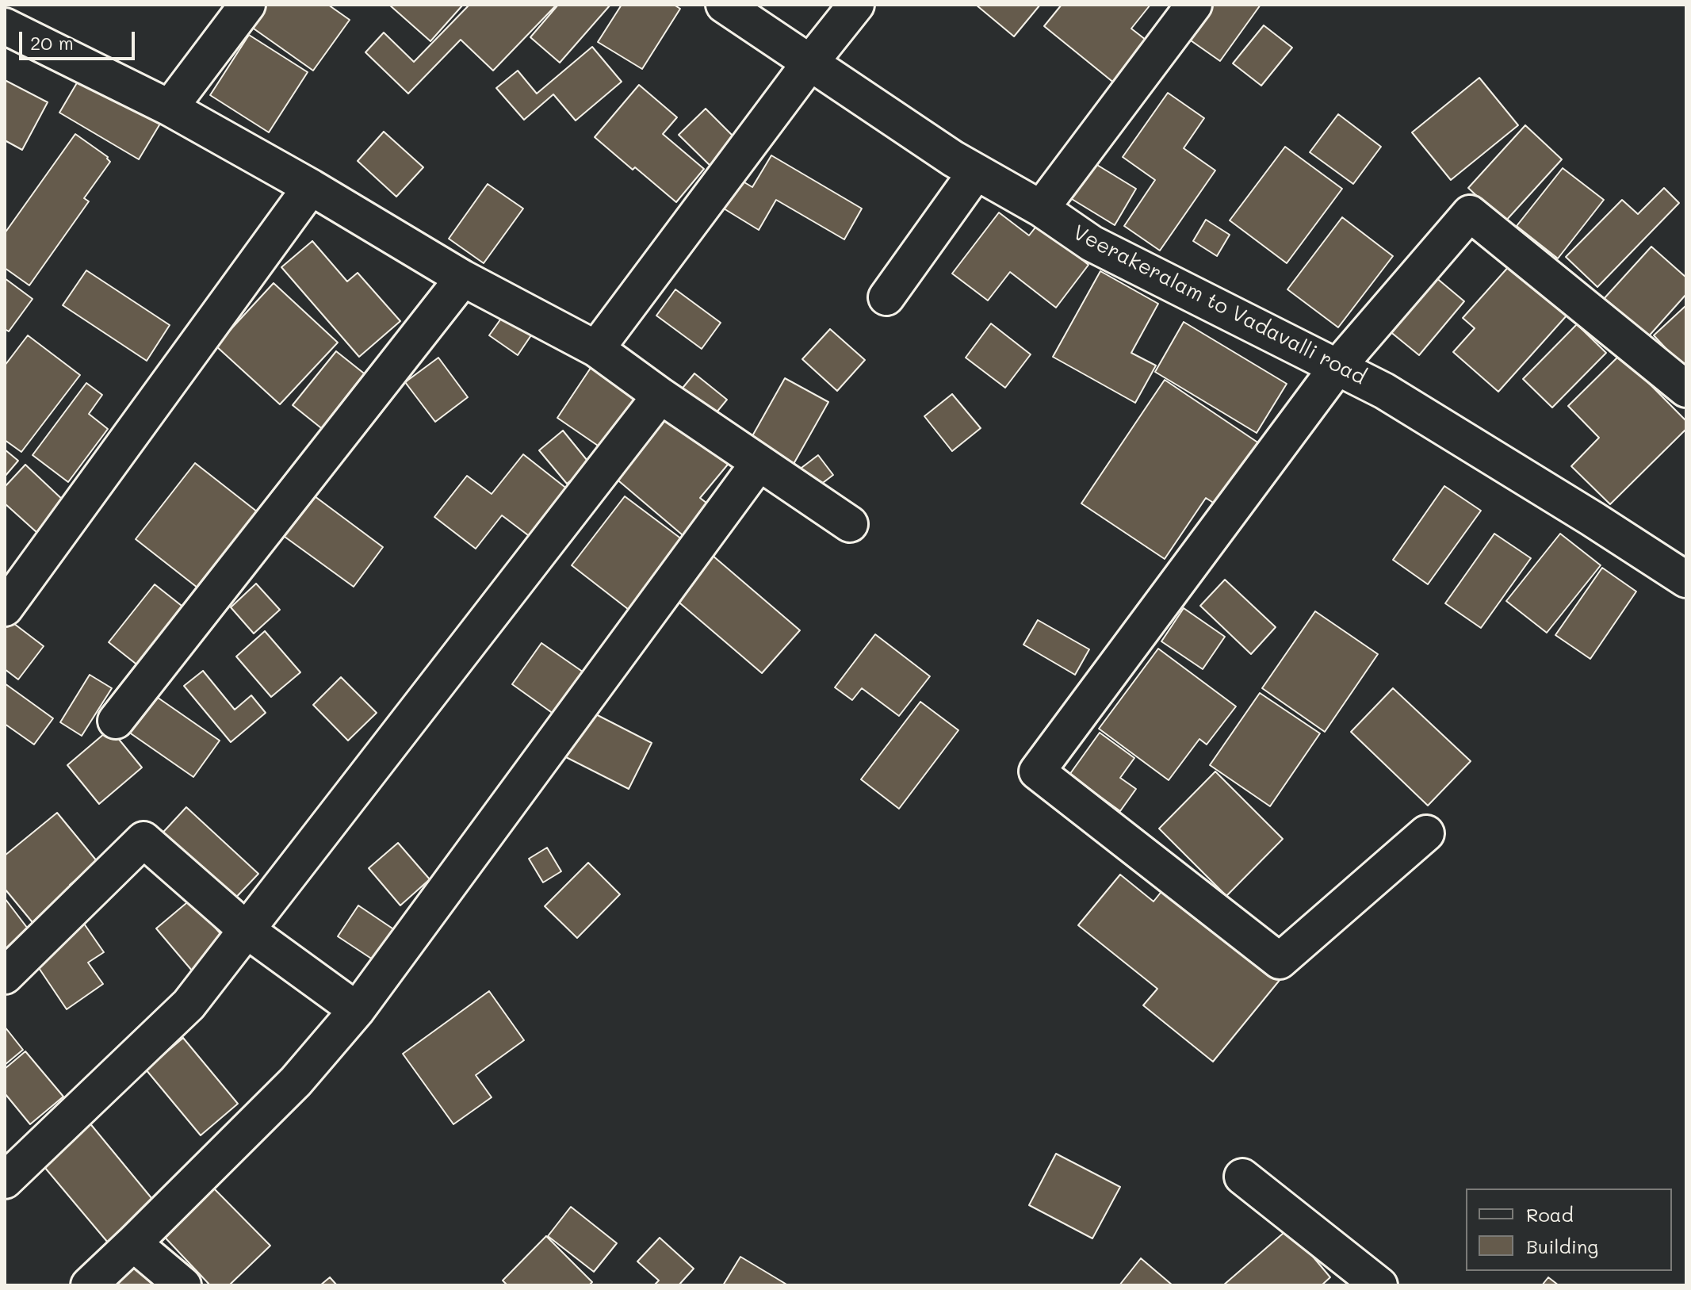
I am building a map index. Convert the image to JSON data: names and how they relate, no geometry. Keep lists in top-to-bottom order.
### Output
{
  "streets": {
    "street": ["Veerakeralam to Vadavalli road"]
  },
  "legend": ["Road", "Building"],
  "scale_bar": "20 m"
}
